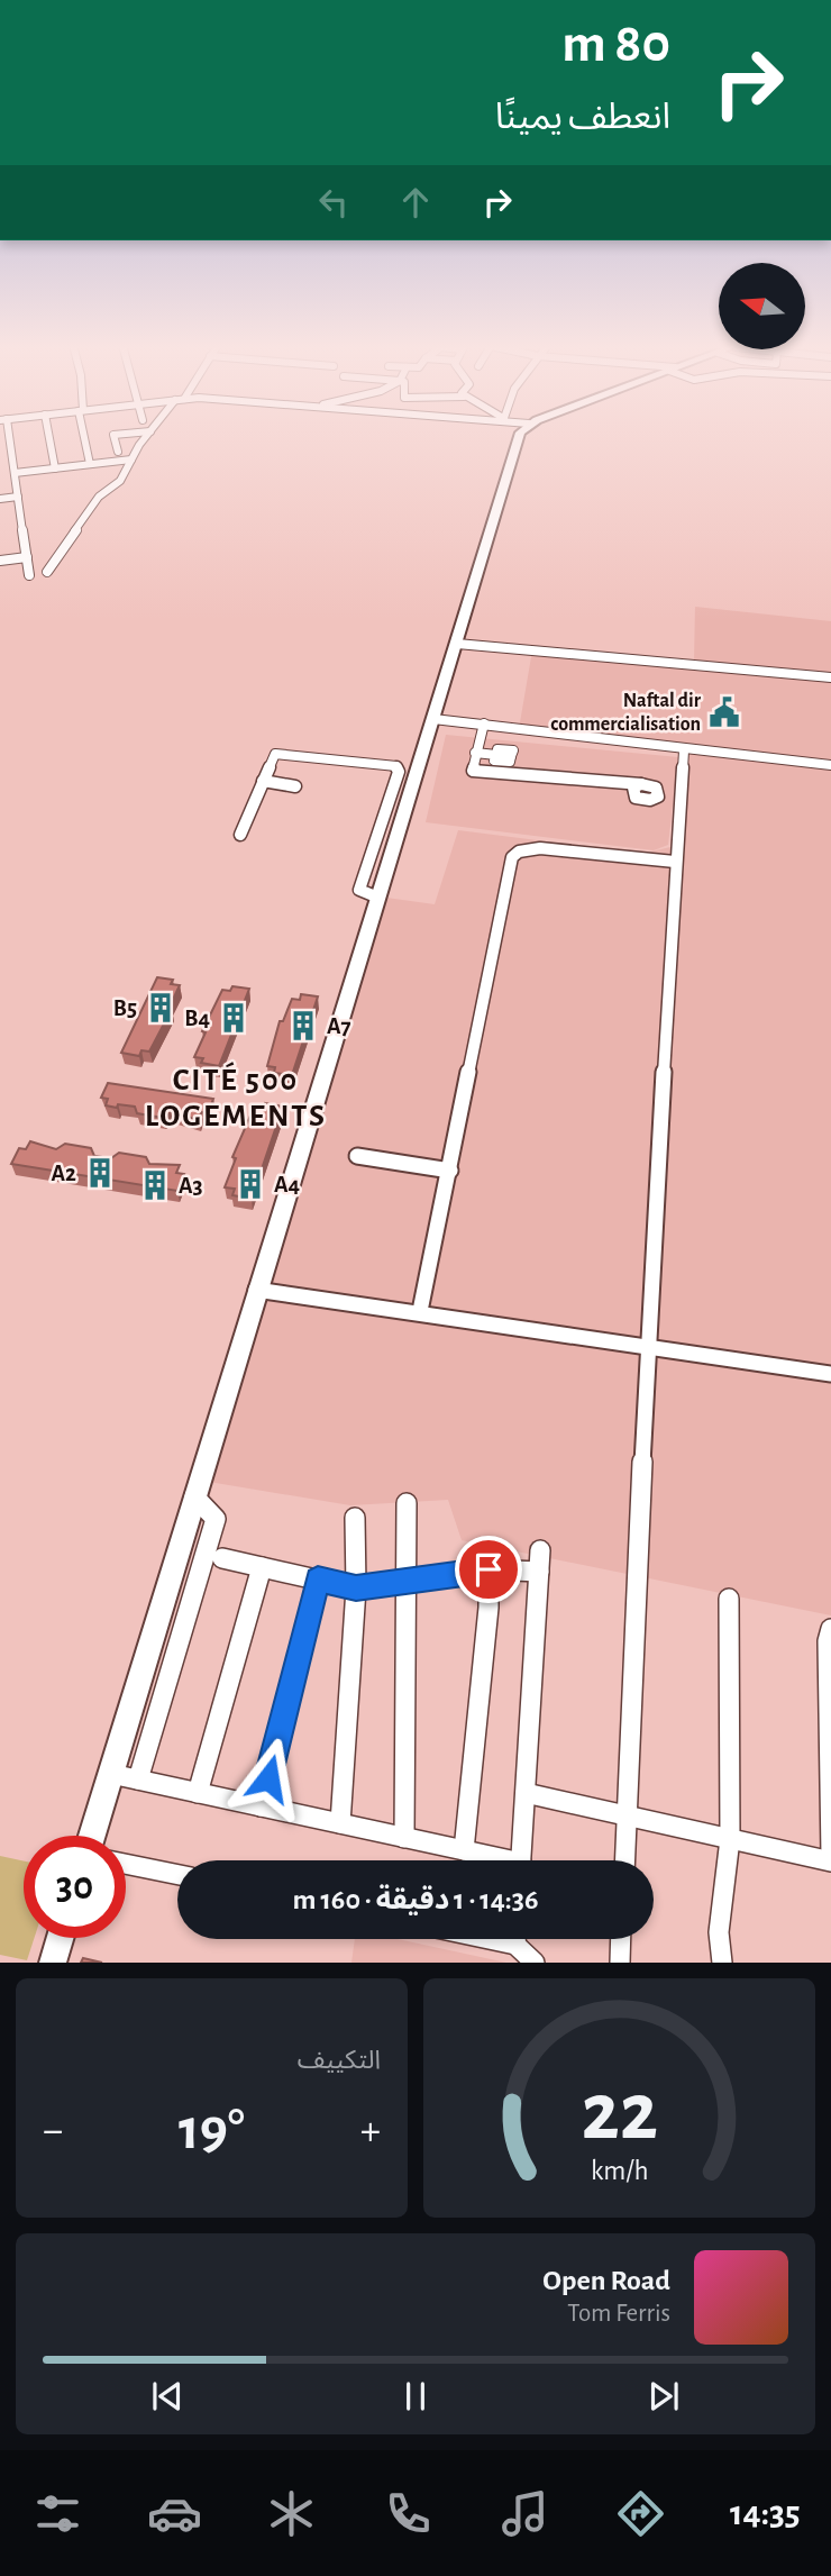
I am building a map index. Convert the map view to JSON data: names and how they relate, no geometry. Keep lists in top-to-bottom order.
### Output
{
  "districts": ["CITÉ 500 LOGEMENTS"],
  "places": {
    "public building": ["Naftal dir commercialisation"],
    "building": [
      "B5",
      "B4",
      "A7",
      "A2",
      "A4",
      "A3"
    ]
  },
  "north": "left",
  "page": {
    "turn": ["80 m", "انعطف يمينًا"],
    "limit": "30",
    "trip": "14:36 · 1 دقيقة · 160 m",
    "tile": "التكييف",
    "heat": ["−", "19°", "+"],
    "song": ["Open Road", "Tom Ferris"],
    "tabs": "14:35",
    "gauge": ["22", "km/h"]
  }
}
